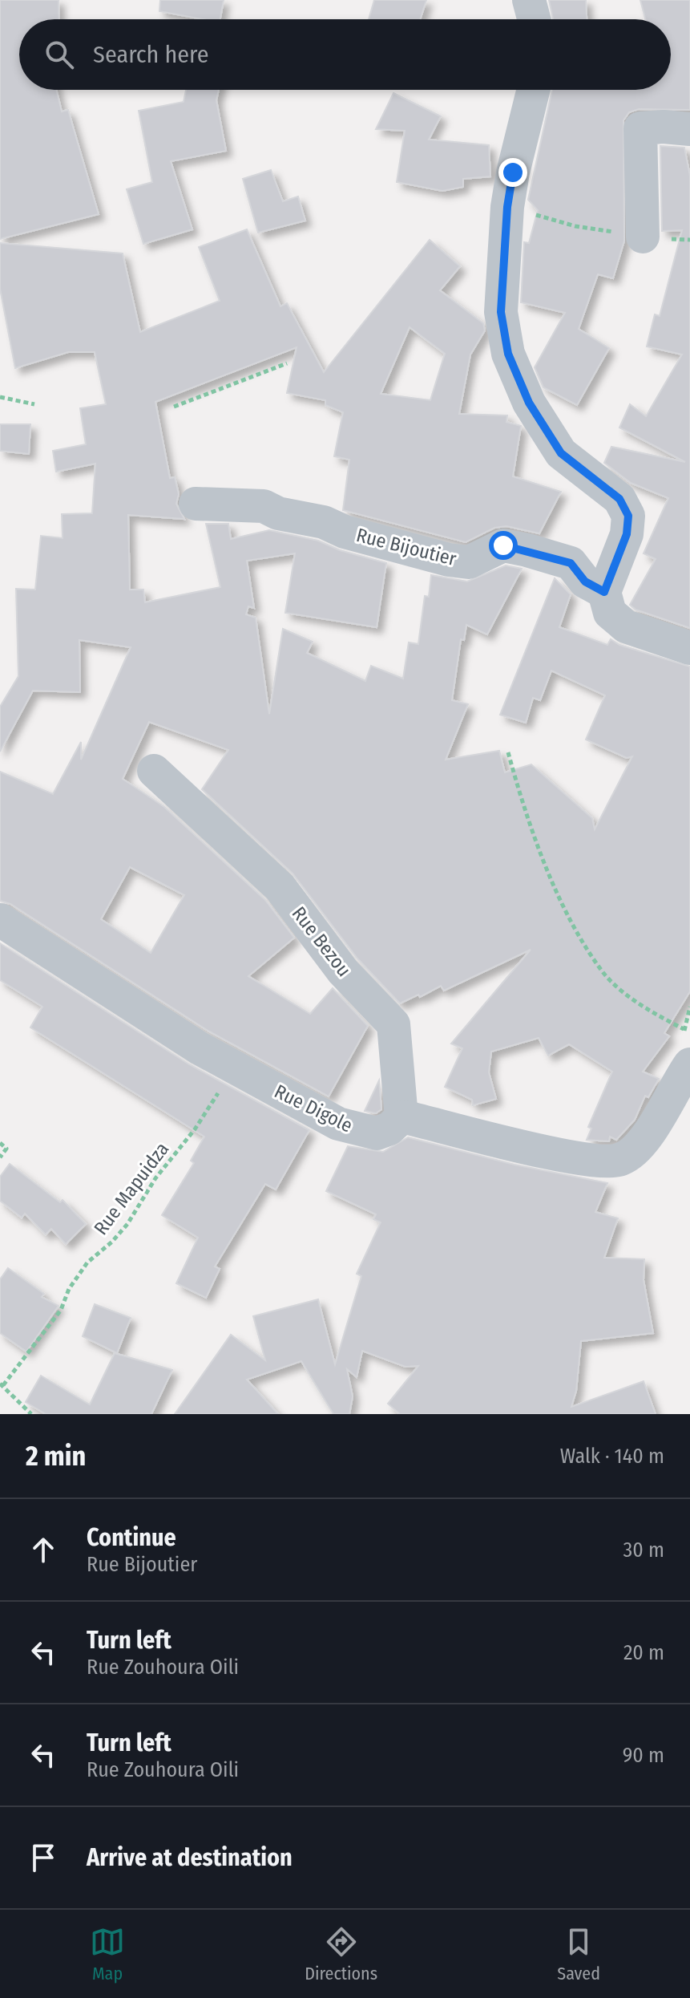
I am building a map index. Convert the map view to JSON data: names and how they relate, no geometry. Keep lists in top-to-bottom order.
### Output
{
  "streets": {
    "street": ["Rue Bijoutier", "Rue Bezou", "Rue Digole"],
    "path": ["Rue Mapuidza"]
  },
  "crossings": [
    ["Rue Bezou", "Rue Digole"],
    ["Rue Digole", "Rue Mapuidza"]
  ],
  "page": {
    "search": "Search here",
    "heading": ["2 min", "Walk · 140 m"],
    "list": [
      ["Continue", "Rue Bijoutier", "30 m"],
      ["Turn left", "Rue Zouhoura Oili", "20 m"],
      ["Turn left", "Rue Zouhoura Oili", "90 m"],
      "Arrive at destination"
    ],
    "nav": ["Map", "Directions", "Saved"]
  }
}
